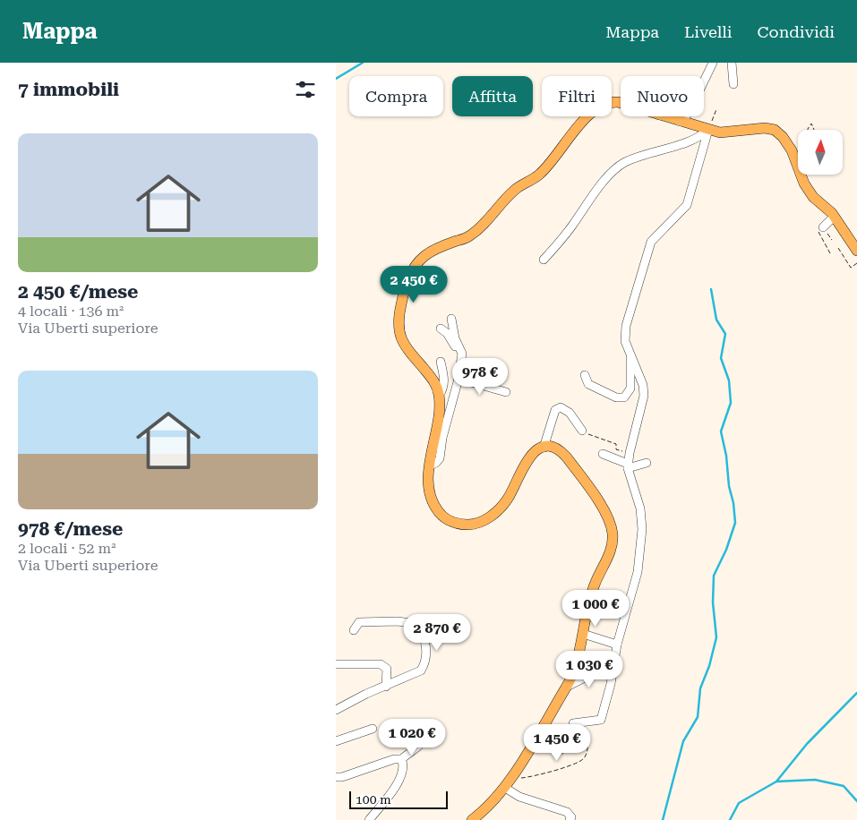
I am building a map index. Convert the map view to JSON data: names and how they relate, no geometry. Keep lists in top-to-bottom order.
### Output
{
  "scale_bar": "100 m",
  "north": "top",
  "page": {
    "header": "Mappa",
    "nav": ["Mappa", "Livelli", "Condividi"],
    "heading": "7 immobili",
    "chip": [
      "Compra",
      "Affitta",
      "Filtri",
      "Nuovo"
    ],
    "list": [
      {
        "name": "2 450 €/mese",
        "note": "4 locali · 136 m² · Via Uberti superiore"
      },
      {
        "name": "978 €/mese",
        "note": "2 locali · 52 m² · Via Uberti superiore"
      }
    ],
    "price": [
      "2 450 €",
      "978 €",
      "1 000 €",
      "2 870 €",
      "1 030 €",
      "1 020 €",
      "1 450 €"
    ],
    "scale": "100 m"
  }
}
